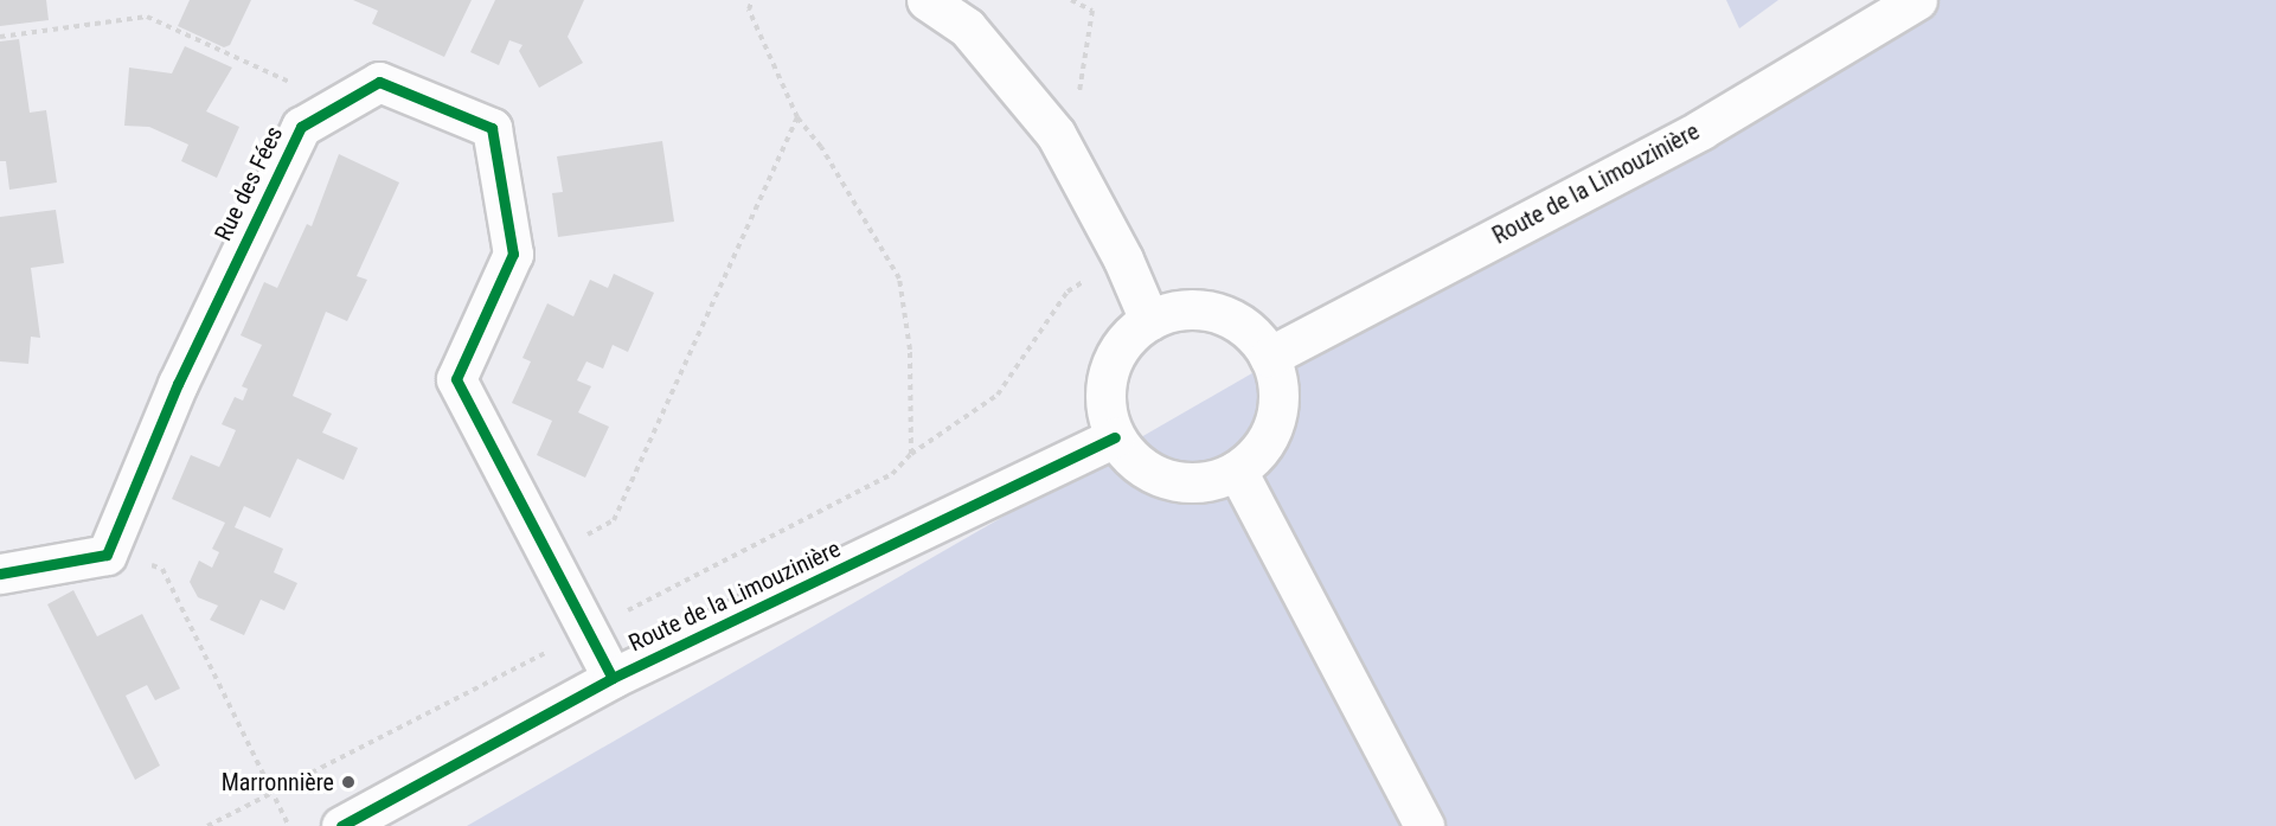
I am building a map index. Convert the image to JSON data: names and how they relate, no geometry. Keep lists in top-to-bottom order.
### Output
{
  "streets": {
    "street": ["Rue des Fées", "Route de la Limouzinière"]
  },
  "crossings": [
    ["Rue des Fées", "Route de la Limouzinière"]
  ],
  "places": ["Marronnière"]
}
